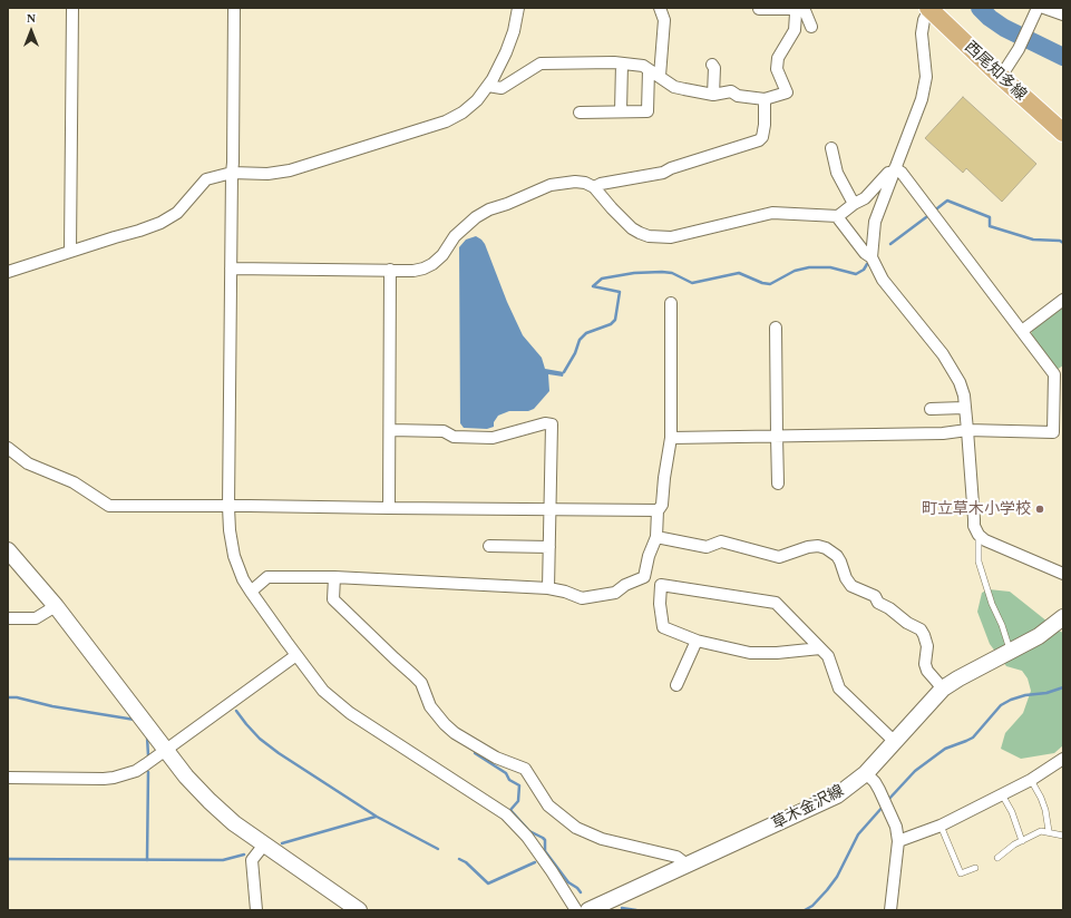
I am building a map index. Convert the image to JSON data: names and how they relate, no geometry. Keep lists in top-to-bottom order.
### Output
{
  "streets": {
    "main road": ["西尾知多線", "草木金沢線"]
  },
  "places": ["町立草木小学校"],
  "north": "top"
}
